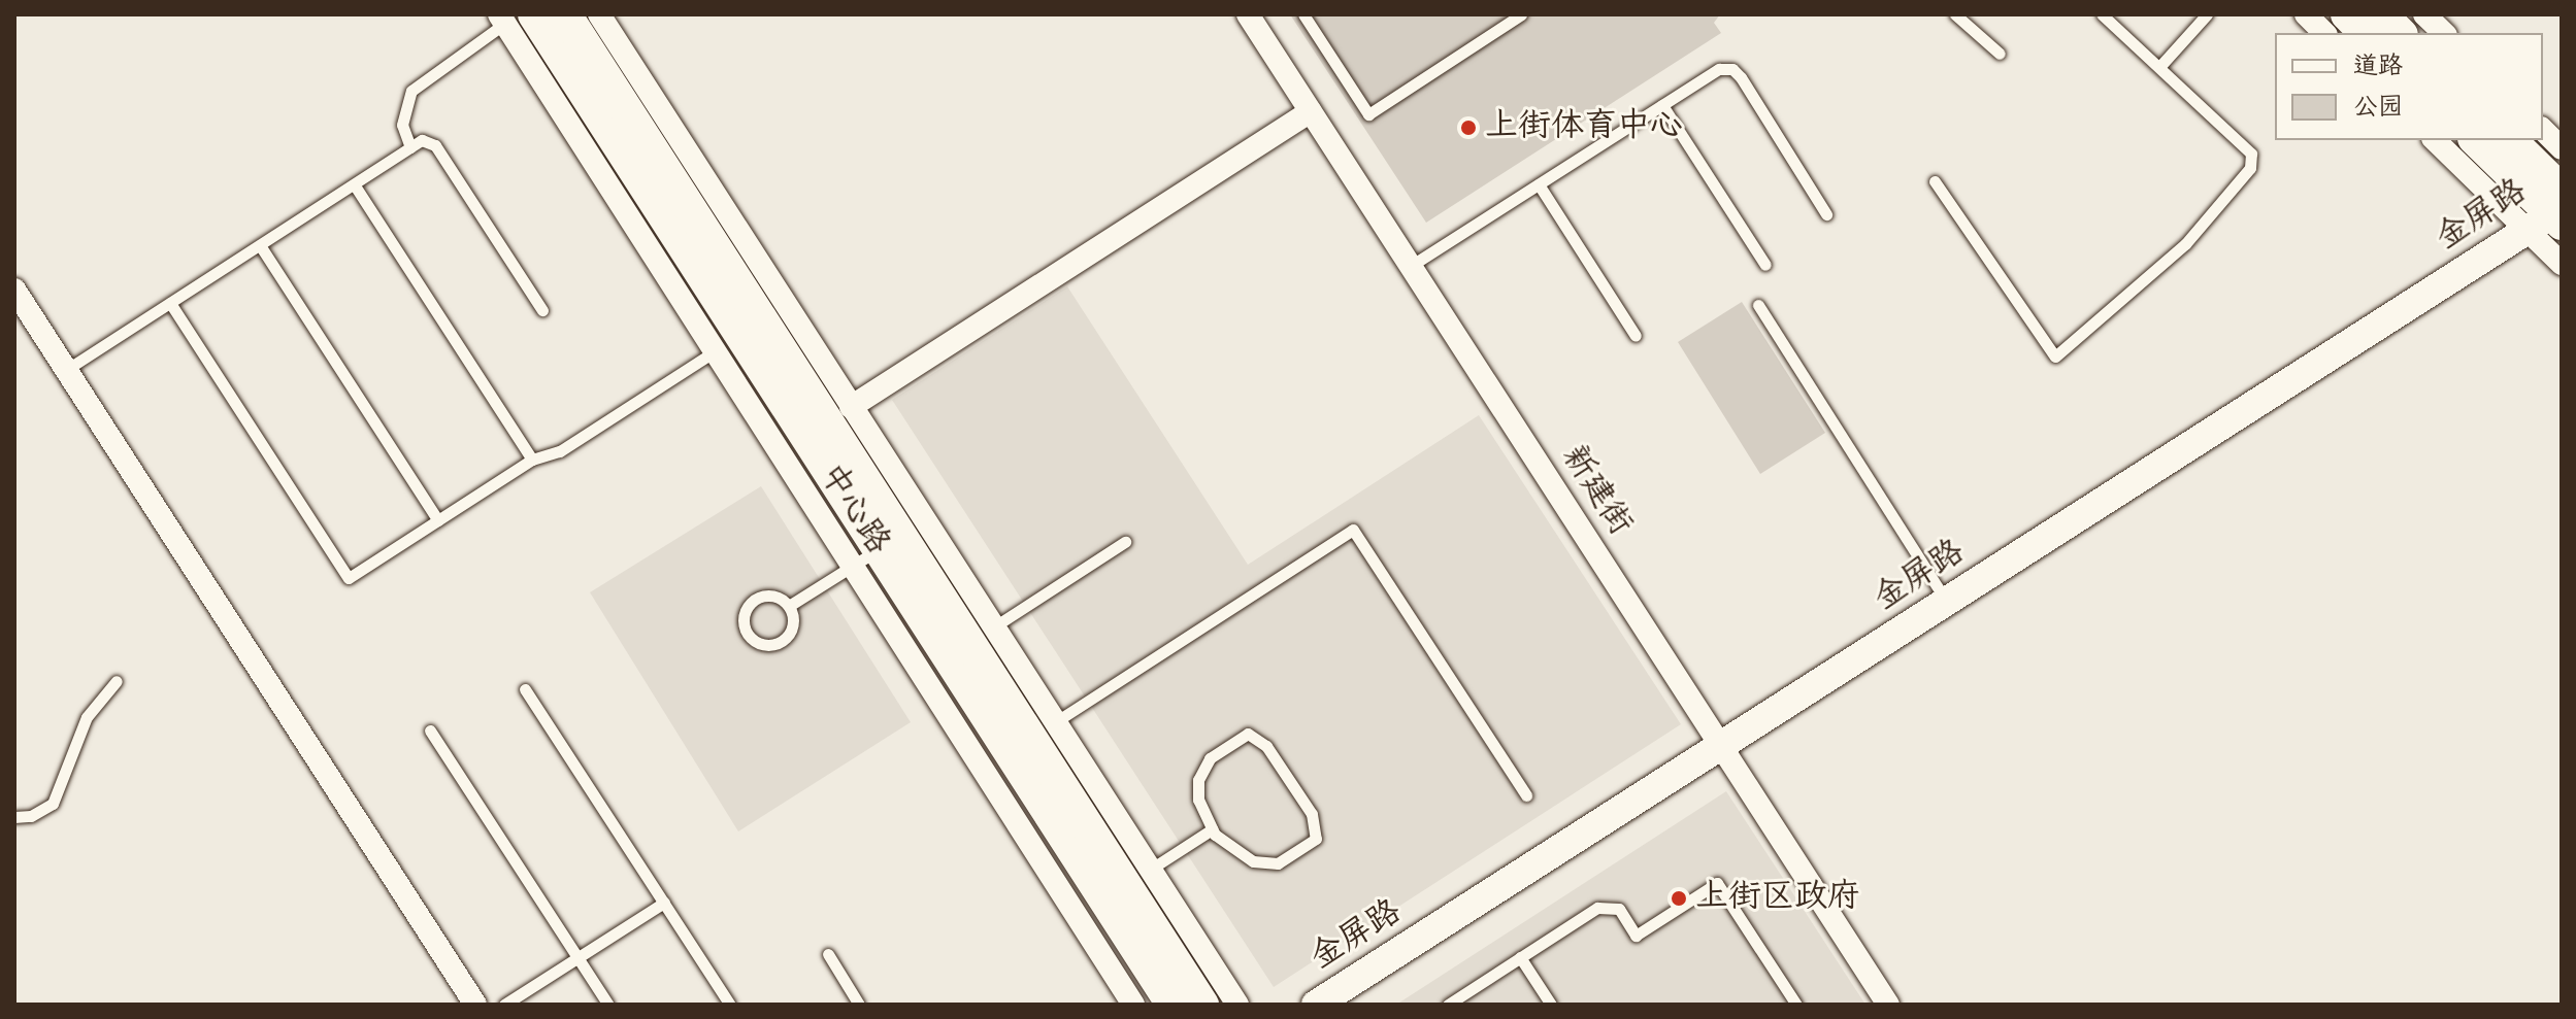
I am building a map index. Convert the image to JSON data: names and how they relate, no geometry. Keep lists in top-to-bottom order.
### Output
{
  "streets": {
    "main road": ["中心路"],
    "street": ["金屏路", "新建街"]
  },
  "crossings": [
    ["金屏路", "新建街"]
  ],
  "places": ["上街体育中心", "上街区政府"],
  "legend": ["道路", "公园"]
}
